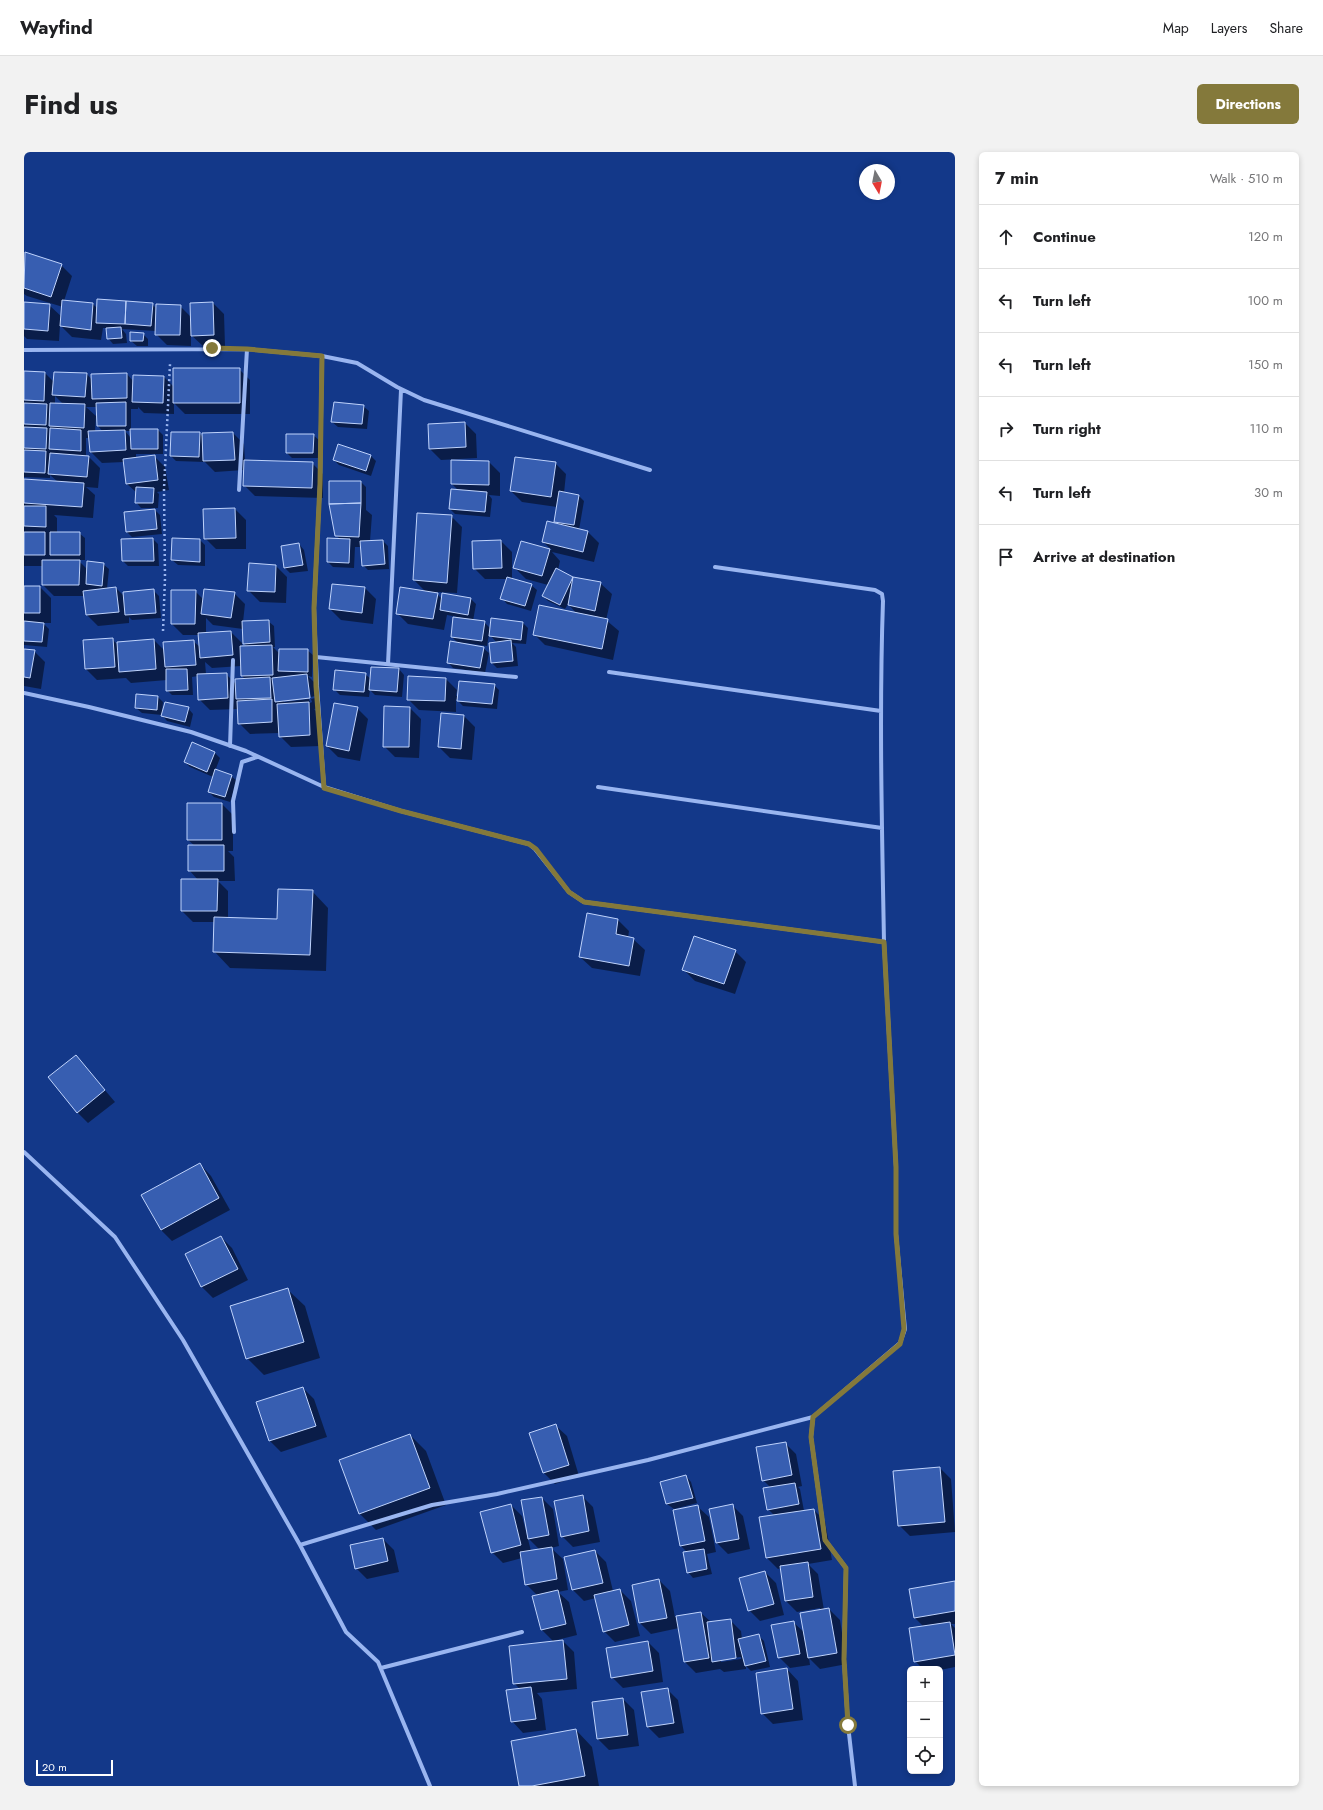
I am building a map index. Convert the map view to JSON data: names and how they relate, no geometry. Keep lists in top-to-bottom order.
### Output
{
  "scale_bar": "20 m",
  "north": "bottom",
  "page": {
    "header": "Wayfind",
    "nav": ["Map", "Layers", "Share"],
    "title": "Find us",
    "buttons": "Directions",
    "heading": ["7 min", "Walk · 510 m"],
    "list": [
      ["Continue", "120 m"],
      ["Turn left", "100 m"],
      ["Turn left", "150 m"],
      ["Turn right", "110 m"],
      ["Turn left", "30 m"],
      "Arrive at destination"
    ],
    "map_buttons": ["+", "−"],
    "scale": "20 m"
  }
}
